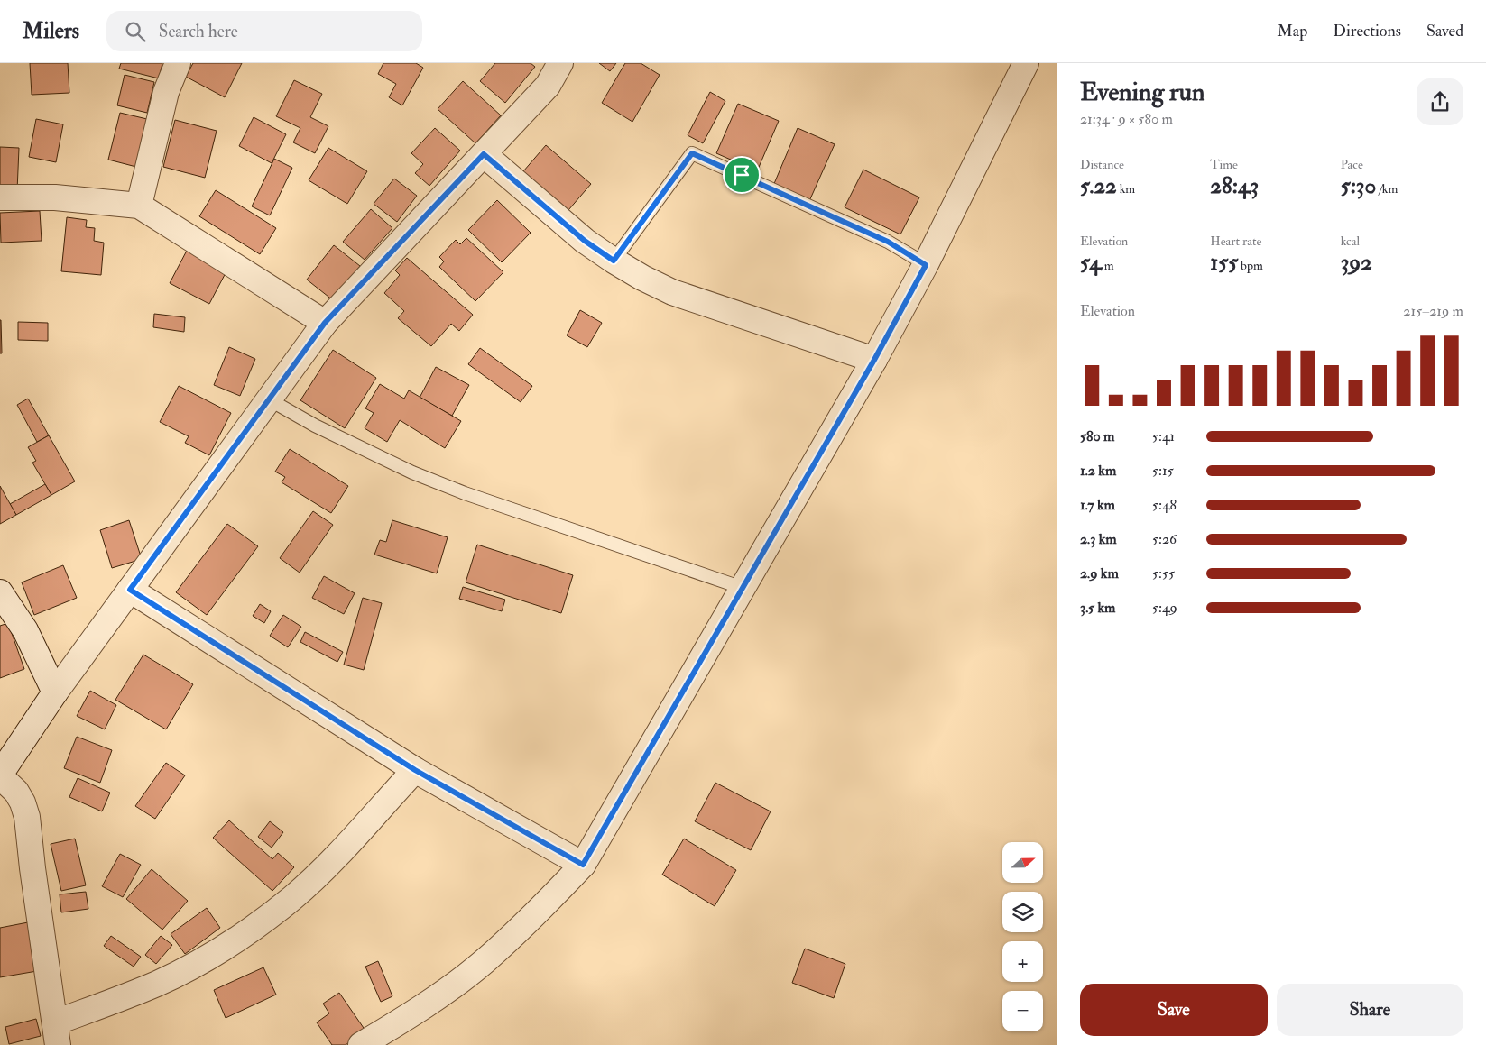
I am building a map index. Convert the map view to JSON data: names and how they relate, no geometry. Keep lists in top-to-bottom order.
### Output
{
  "north": "right",
  "page": {
    "header": "Milers",
    "search": "Search here",
    "nav": ["Map", "Directions", "Saved"],
    "heading": ["Evening run", "21:34 · 9 × 580 m"],
    "stats": [
      ["Distance", "5.22 km"],
      ["Time", "28:43"],
      ["Pace", "5:30 /km"],
      ["Elevation", "54 m"],
      ["Heart rate", "155 bpm"],
      ["kcal", "392"]
    ],
    "chart": ["Elevation", "215–219 m"],
    "list": [
      {
        "name": "580 m",
        "note": "5:41"
      },
      {
        "name": "1.2 km",
        "note": "5:15"
      },
      {
        "name": "1.7 km",
        "note": "5:48"
      },
      {
        "name": "2.3 km",
        "note": "5:26"
      },
      {
        "name": "2.9 km",
        "note": "5:55"
      },
      {
        "name": "3.5 km",
        "note": "5:49"
      }
    ],
    "map_buttons": ["+", "−"],
    "buttons": ["Save", "Share"]
  }
}
